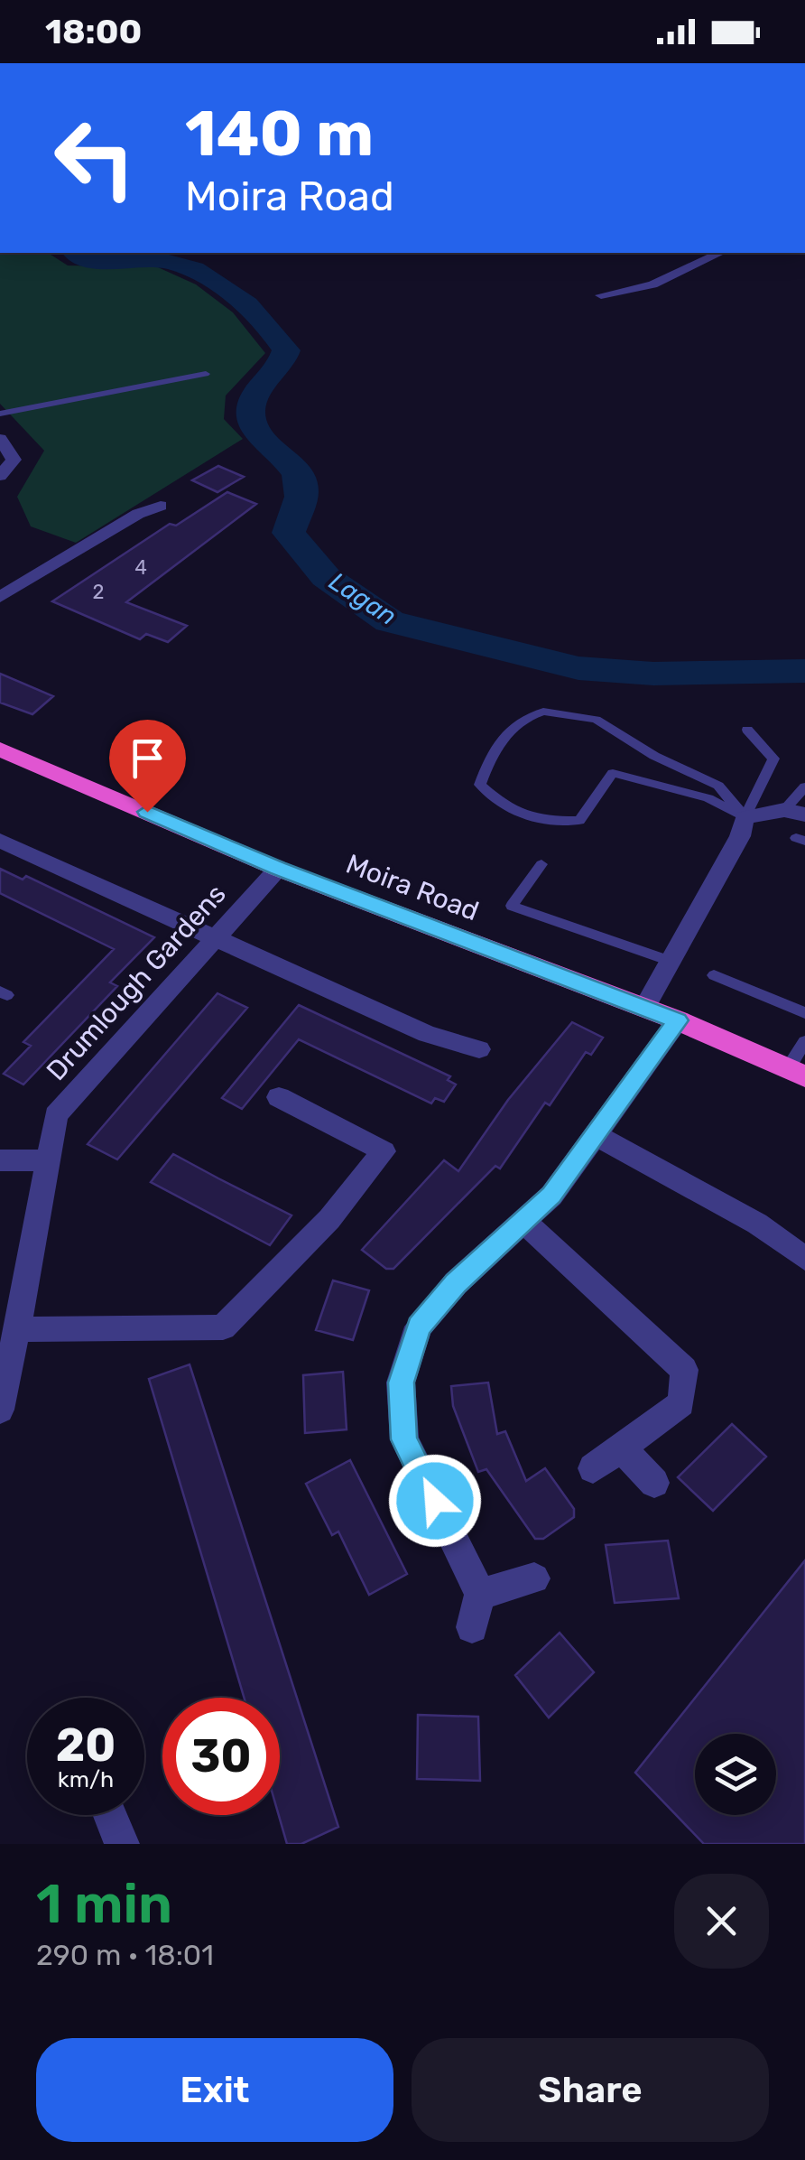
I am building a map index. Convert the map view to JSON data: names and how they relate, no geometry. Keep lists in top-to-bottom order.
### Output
{
  "streets": {
    "highway": ["Moira Road"],
    "street": ["Drumlough Gardens"]
  },
  "crossings": [
    ["Moira Road", "Drumlough Gardens"]
  ],
  "water": ["Lagan"],
  "house_numbers": ["4", "2"],
  "page": {
    "status": "18:00",
    "turn": ["140 m", "Moira Road"],
    "speed": "20 km/h",
    "limit": "30",
    "heading": ["1 min", "290 m · 18:01"],
    "buttons": ["Exit", "Share"]
  }
}
